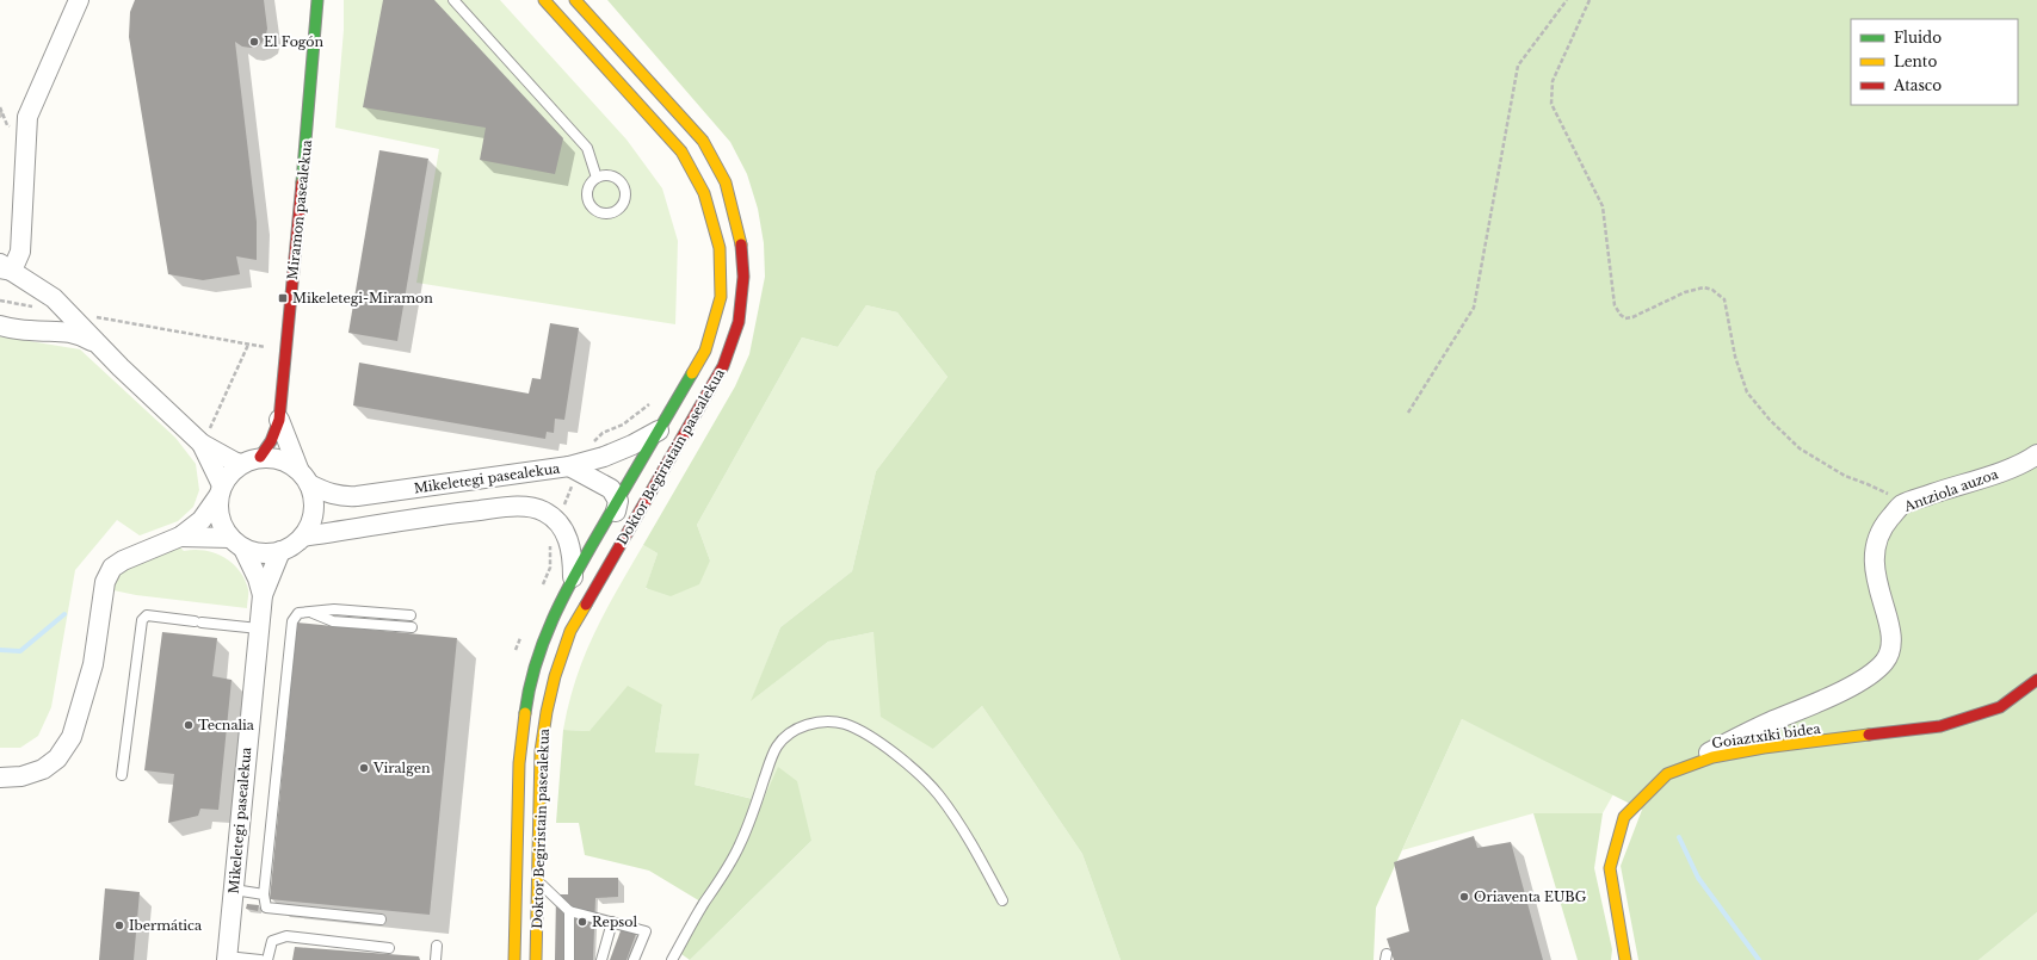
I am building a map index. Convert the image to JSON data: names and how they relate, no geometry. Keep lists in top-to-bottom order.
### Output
{
  "streets": {
    "main road": ["Miramon pasealekua", "Doktor Begiristain pasealekua", "Goiaztxiki bidea"],
    "street": ["Mikeletegi pasealekua", "Antziola auzoa"]
  },
  "crossings": [
    ["Miramon pasealekua", "Mikeletegi pasealekua"],
    ["Doktor Begiristain pasealekua", "Mikeletegi pasealekua"],
    ["Antziola auzoa", "Goiaztxiki bidea"]
  ],
  "places": {
    "other": [
      "El Fogón",
      "Tecnalia",
      "Viralgen",
      "Oriaventa EUBG",
      "Repsol",
      "Ibermática"
    ],
    "transit": ["Mikeletegi-Miramon"]
  },
  "legend": ["Fluido", "Lento", "Atasco"]
}
